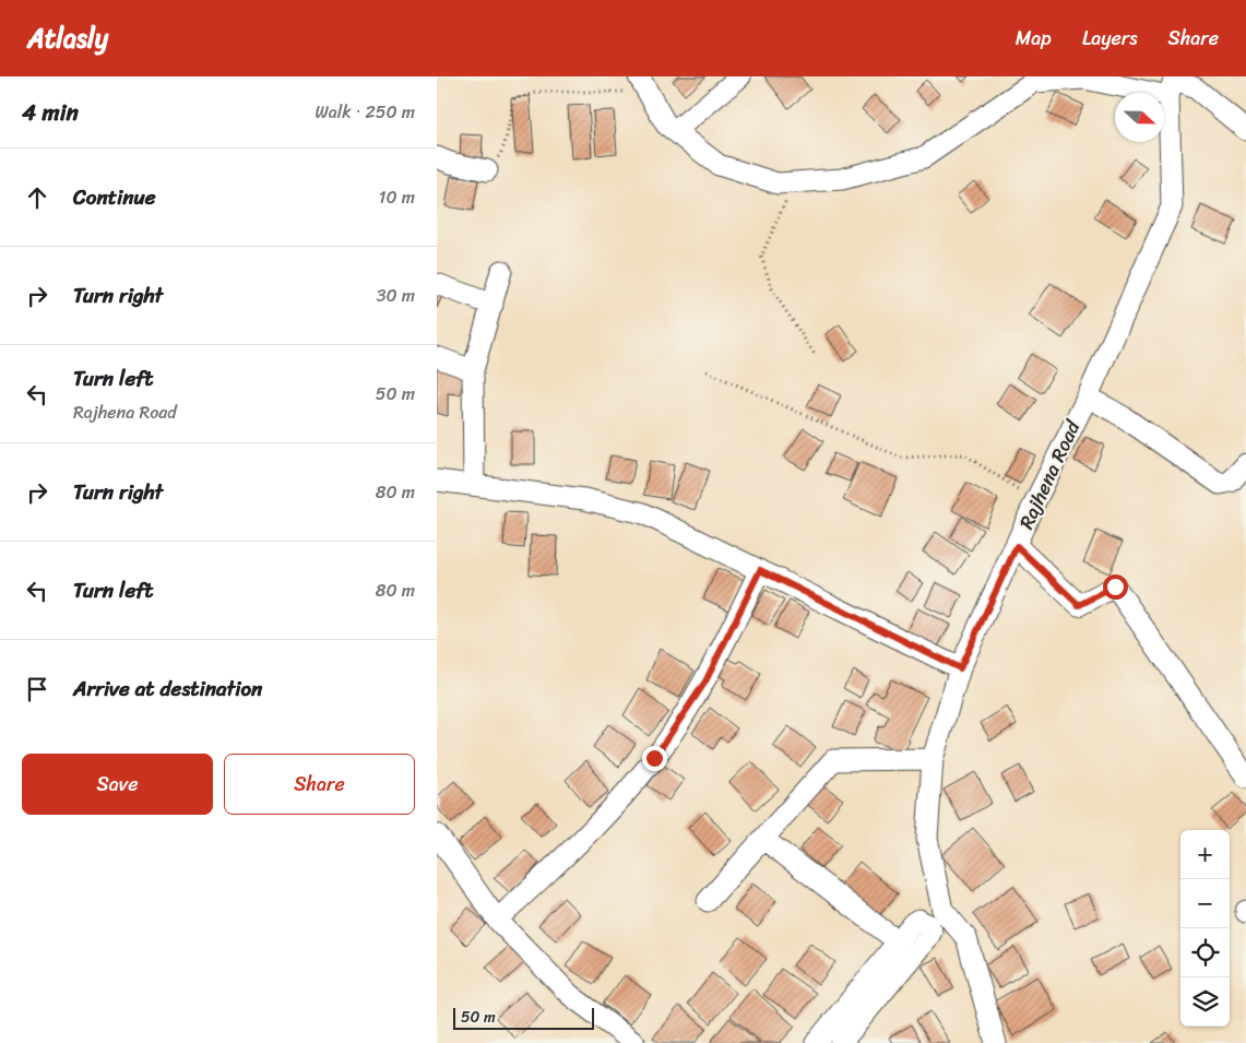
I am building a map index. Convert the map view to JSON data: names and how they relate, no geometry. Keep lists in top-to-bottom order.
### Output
{
  "streets": {
    "street": ["Rajhena Road"]
  },
  "scale_bar": "50 m",
  "north": "right",
  "page": {
    "header": "Atlasly",
    "nav": ["Map", "Layers", "Share"],
    "heading": ["4 min", "Walk · 250 m"],
    "list": [
      ["Continue", "10 m"],
      ["Turn right", "30 m"],
      ["Turn left", "Rajhena Road", "50 m"],
      ["Turn right", "80 m"],
      ["Turn left", "80 m"],
      "Arrive at destination"
    ],
    "buttons": ["Save", "Share"],
    "map_buttons": ["+", "−"],
    "scale": "50 m"
  }
}
